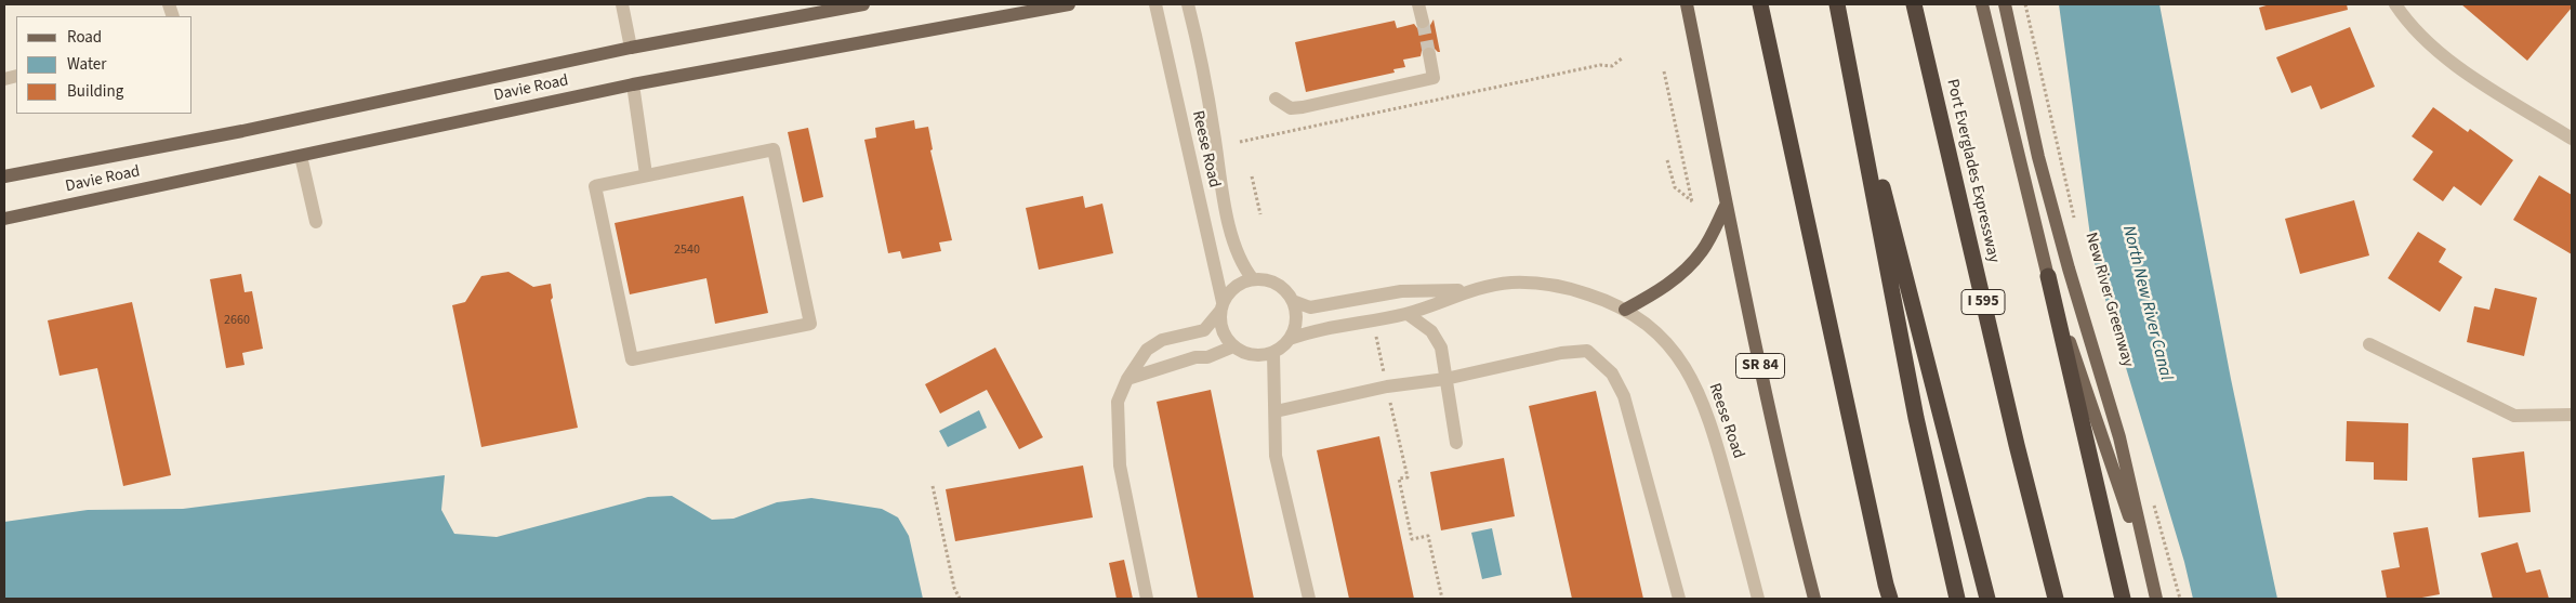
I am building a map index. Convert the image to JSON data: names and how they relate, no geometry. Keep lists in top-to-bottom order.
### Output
{
  "streets": {
    "highway": ["Port Everglades Expressway", "I 595"],
    "main road": ["Davie Road", "SR 84"],
    "street": ["Reese Road"],
    "path": ["New River Greenway"]
  },
  "water": ["North New River Canal"],
  "house_numbers": ["2540", "2660"],
  "legend": ["Road", "Water", "Building"]
}
